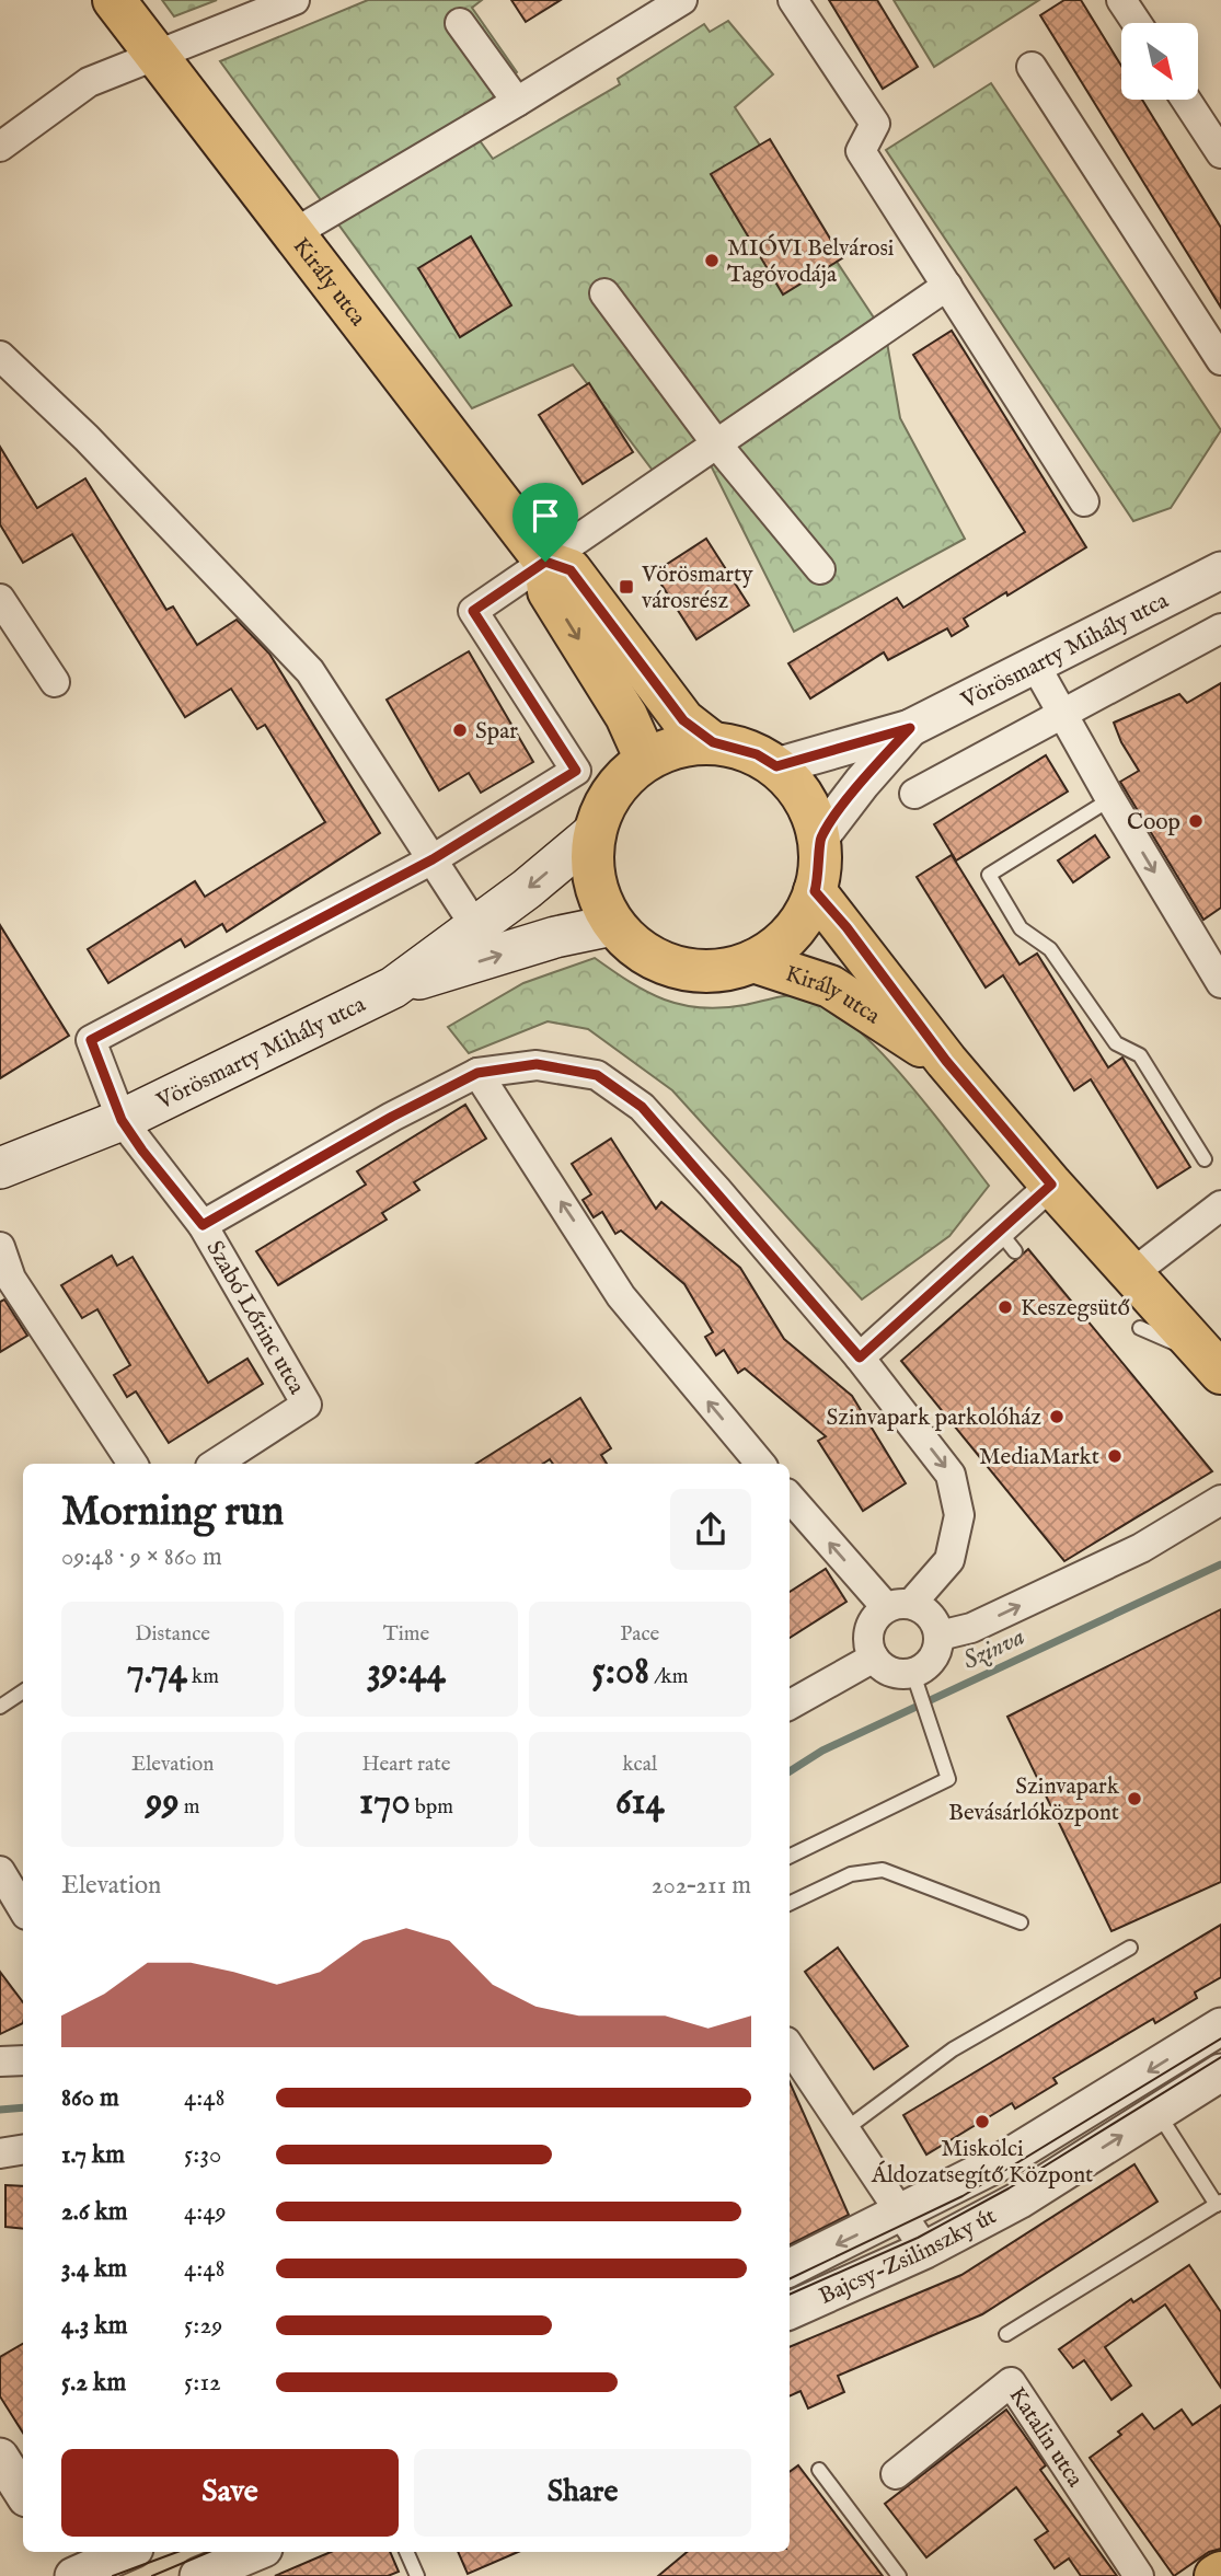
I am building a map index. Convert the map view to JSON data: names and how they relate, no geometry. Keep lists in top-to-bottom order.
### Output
{
  "streets": {
    "main road": ["Király utca", "Vörösmarty Mihály utca"],
    "street": ["Szabó Lőrinc utca", "Bajcsy-Zsilinszky út", "Katalin utca"]
  },
  "crossings": [
    ["Király utca", "Vörösmarty Mihály utca"],
    ["Vörösmarty Mihály utca", "Szabó Lőrinc utca"]
  ],
  "water": ["Szinva"],
  "places": {
    "other": [
      "MIÓVI Belvárosi Tagóvodája",
      "Spar",
      "Coop",
      "Keszegsütő",
      "Szinvapark parkolóház",
      "MediaMarkt",
      "Szinvapark Bevásárlóközpont",
      "Miskolci Áldozatsegítő Központ"
    ],
    "transit": ["Vörösmarty városrész"]
  },
  "north": "bottom right",
  "page": {
    "heading": ["Morning run", "09:48 · 9 × 860 m"],
    "stats": [
      ["Distance", "7.74 km"],
      ["Time", "39:44"],
      ["Pace", "5:08 /km"],
      ["Elevation", "99 m"],
      ["Heart rate", "170 bpm"],
      ["kcal", "614"]
    ],
    "chart": ["Elevation", "202–211 m"],
    "list": [
      {
        "name": "860 m",
        "note": "4:48"
      },
      {
        "name": "1.7 km",
        "note": "5:30"
      },
      {
        "name": "2.6 km",
        "note": "4:49"
      },
      {
        "name": "3.4 km",
        "note": "4:48"
      },
      {
        "name": "4.3 km",
        "note": "5:29"
      },
      {
        "name": "5.2 km",
        "note": "5:12"
      }
    ],
    "buttons": ["Save", "Share"]
  }
}
